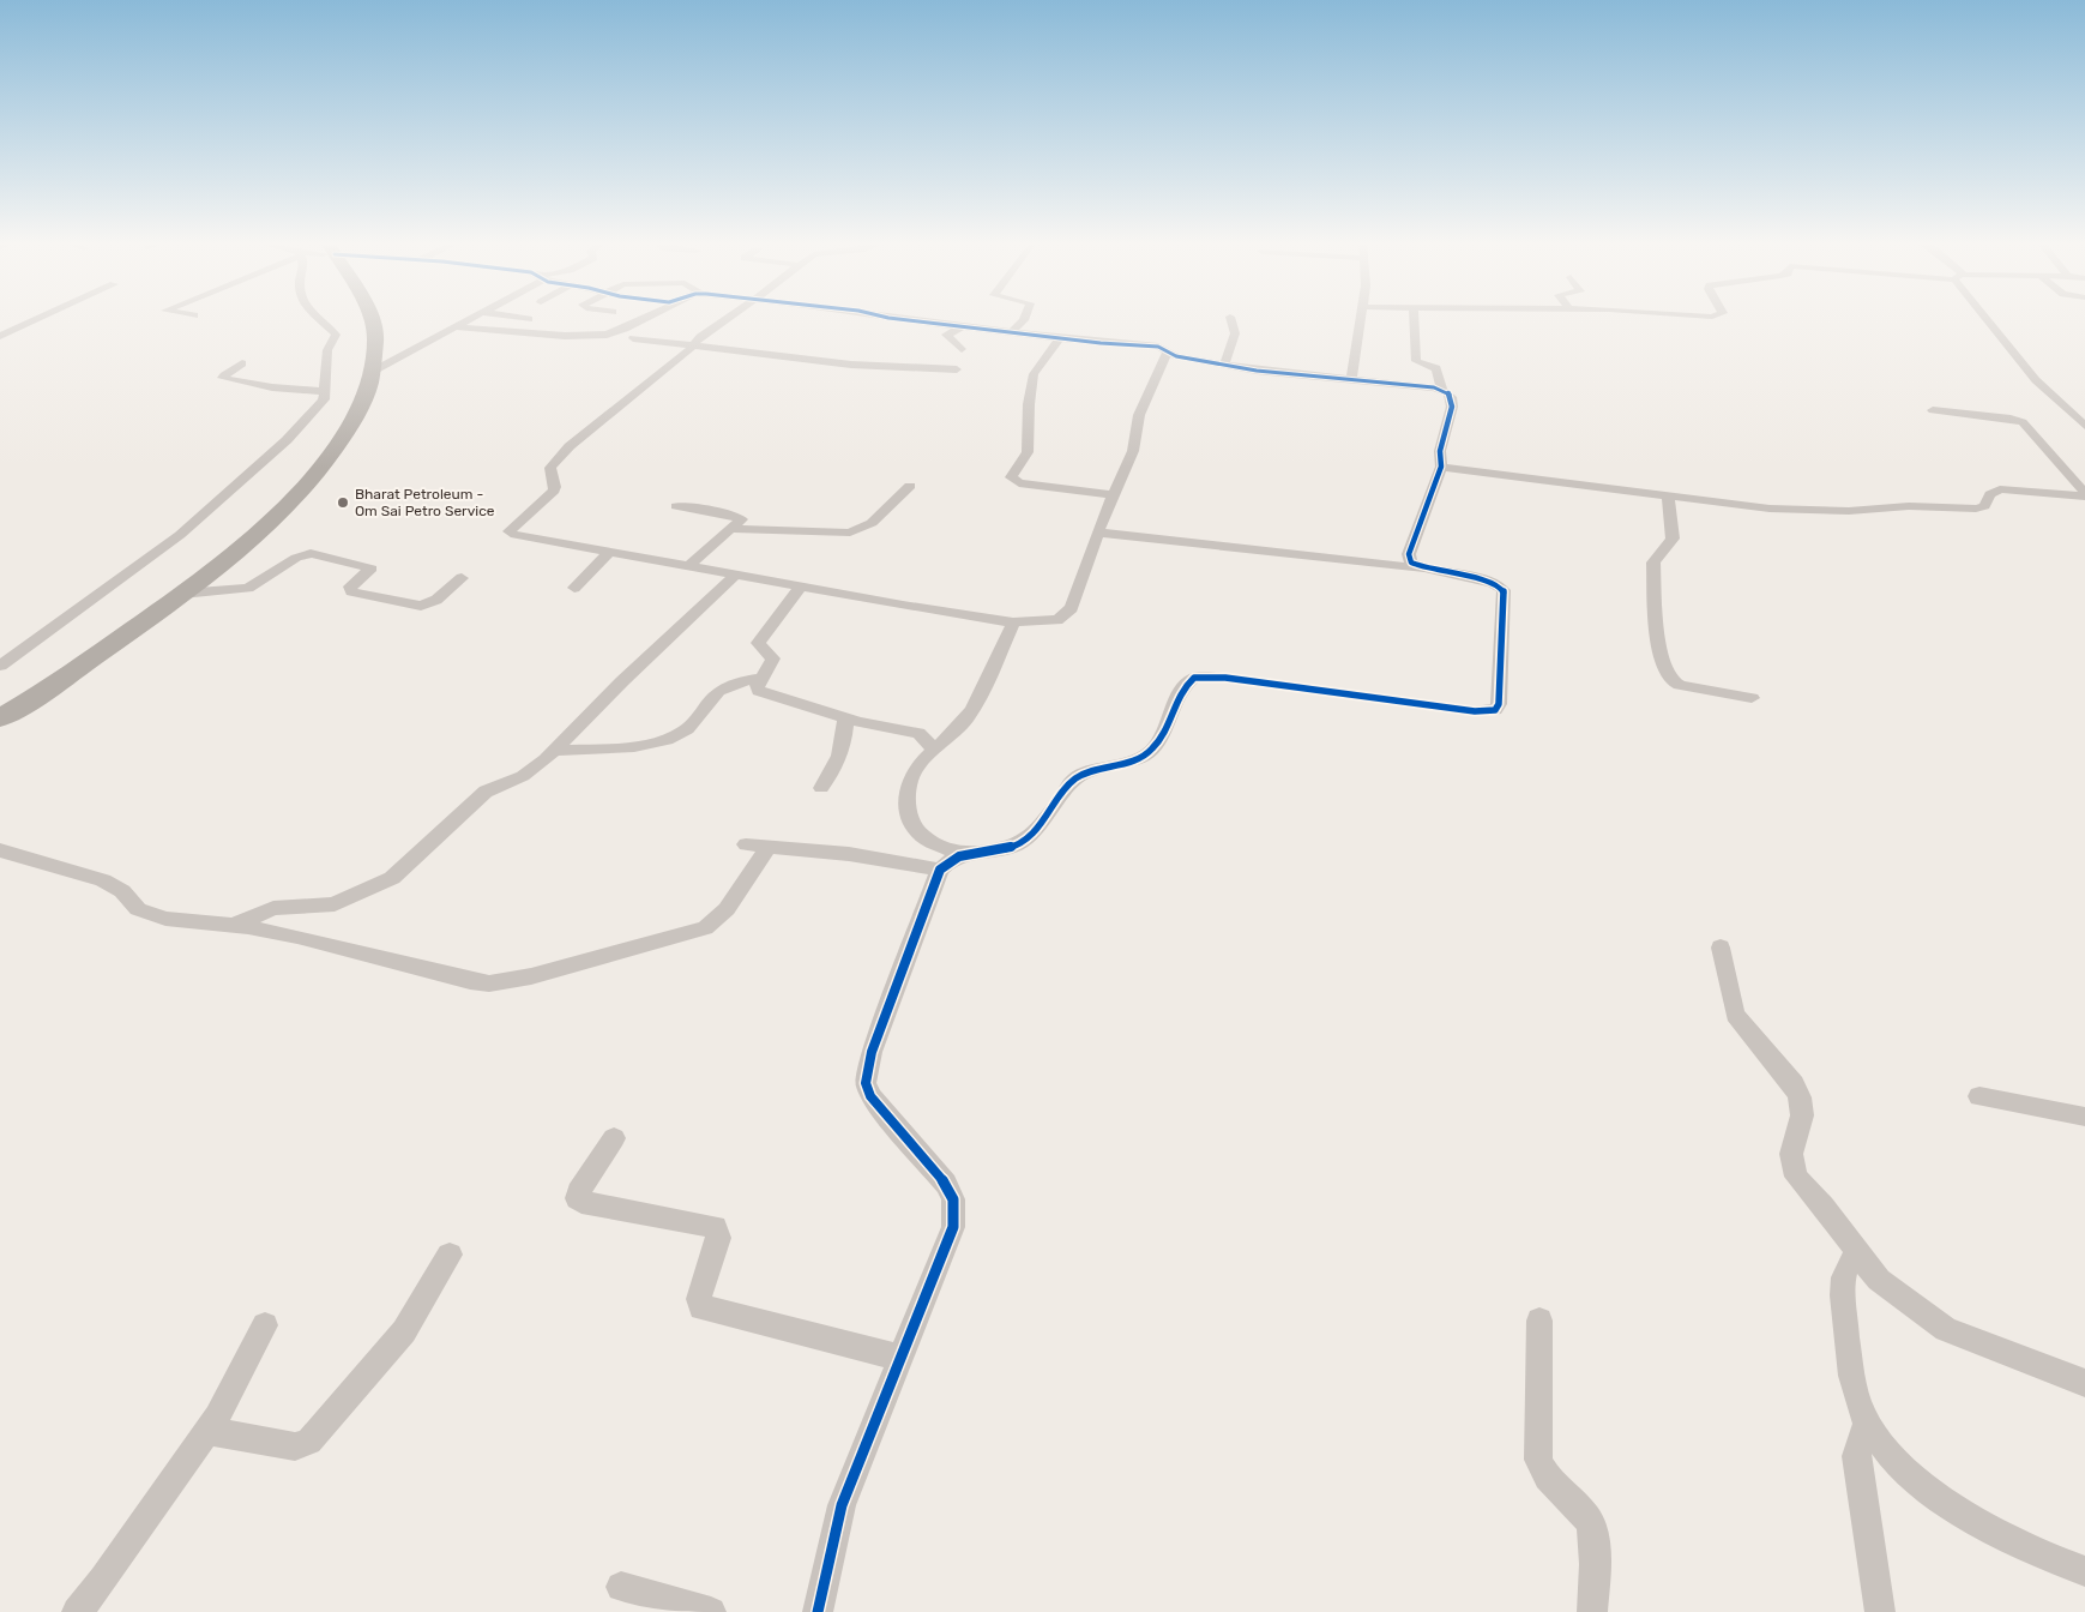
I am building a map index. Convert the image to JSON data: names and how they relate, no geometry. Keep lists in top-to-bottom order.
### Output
{
  "places": ["Bharat Petroleum - Om Sai Petro Service"]
}
